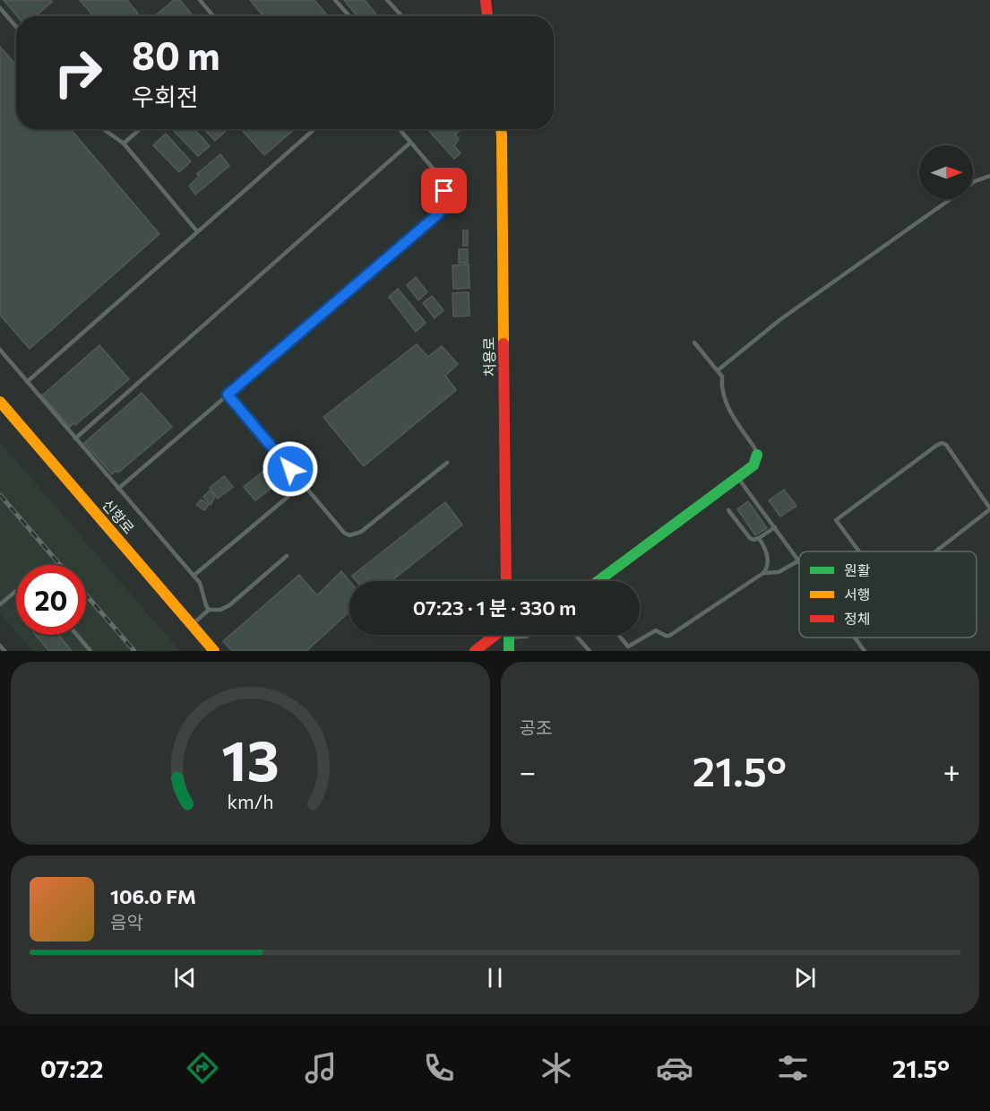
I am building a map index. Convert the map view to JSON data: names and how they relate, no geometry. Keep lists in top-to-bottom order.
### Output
{
  "streets": {
    "street": ["처용로", "신항로"]
  },
  "legend": ["원활", "서행", "정체"],
  "north": "right",
  "page": {
    "turn": ["80 m", "우회전"],
    "limit": "20",
    "trip": "07:23 · 1 분 · 330 m",
    "tile": "공조",
    "heat": ["−", "21.5°", "+"],
    "song": ["106.0 FM", "음악"],
    "tabs": ["07:22", "21.5°"],
    "gauge": ["13", "km/h"]
  }
}
